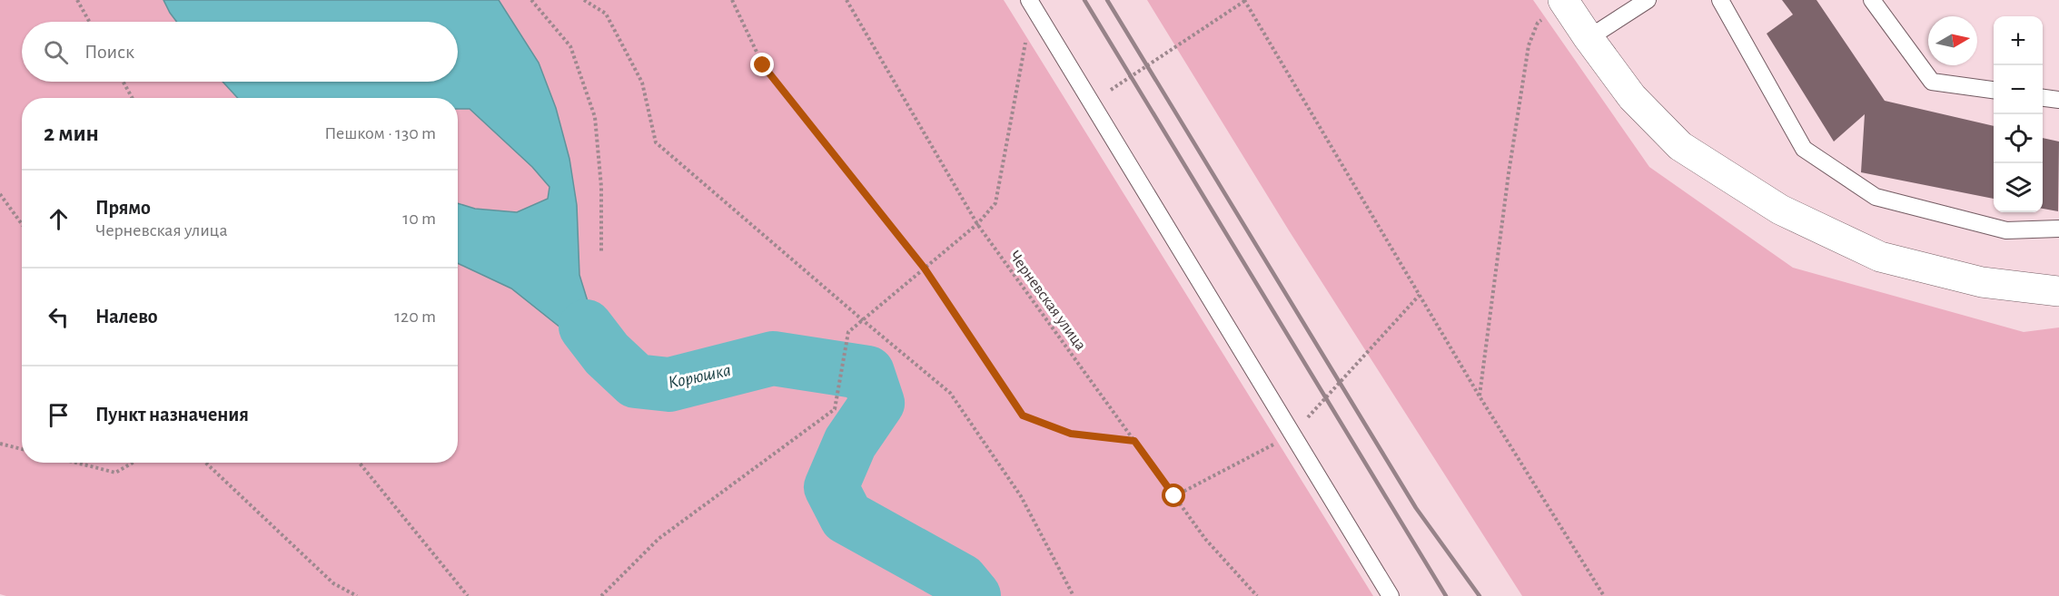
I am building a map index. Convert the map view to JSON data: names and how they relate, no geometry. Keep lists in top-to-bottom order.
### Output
{
  "streets": {
    "path": ["Черневская улица"]
  },
  "water": ["Корюшка"],
  "north": "right",
  "page": {
    "map_buttons": ["+", "−"],
    "search": "Поиск",
    "heading": ["2 мин", "Пешком · 130 m"],
    "list": [
      ["Прямо", "Черневская улица", "10 m"],
      ["Налево", "120 m"],
      "Пункт назначения"
    ]
  }
}
